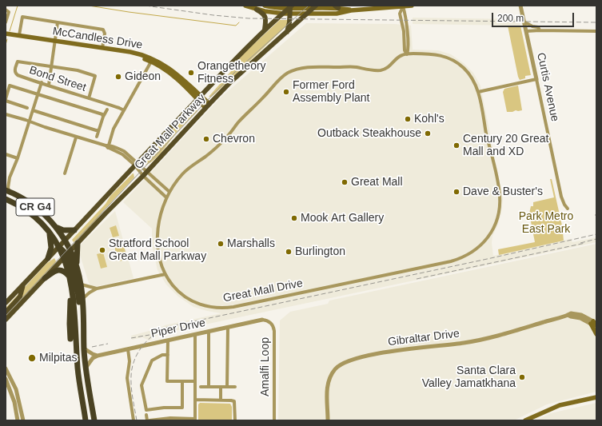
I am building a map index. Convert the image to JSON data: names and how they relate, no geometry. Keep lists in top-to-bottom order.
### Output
{
  "streets": {
    "highway": ["CR G4"],
    "main road": ["McCandless Drive", "Great Mall Parkway"],
    "street": [
      "Bond Street",
      "Curtis Avenue",
      "Great Mall Drive",
      "Piper Drive",
      "Gibraltar Drive",
      "Amalfi Loop"
    ]
  },
  "crossings": [
    ["McCandless Drive", "Great Mall Parkway"],
    ["Great Mall Parkway", "CR G4"],
    ["Piper Drive", "Amalfi Loop"]
  ],
  "parks": ["Park Metro East Park"],
  "places": [
    "Orangetheory Fitness",
    "Gideon",
    "Former Ford Assembly Plant",
    "Kohl's",
    "Outback Steakhouse",
    "Chevron",
    "Century 20 Great Mall and XD",
    "Great Mall",
    "Dave & Buster's",
    "Mook Art Gallery",
    "Marshalls",
    "Stratford School Great Mall Parkway",
    "Burlington",
    "Milpitas",
    "Santa Clara Valley Jamatkhana"
  ],
  "scale_bar": "200 m"
}
